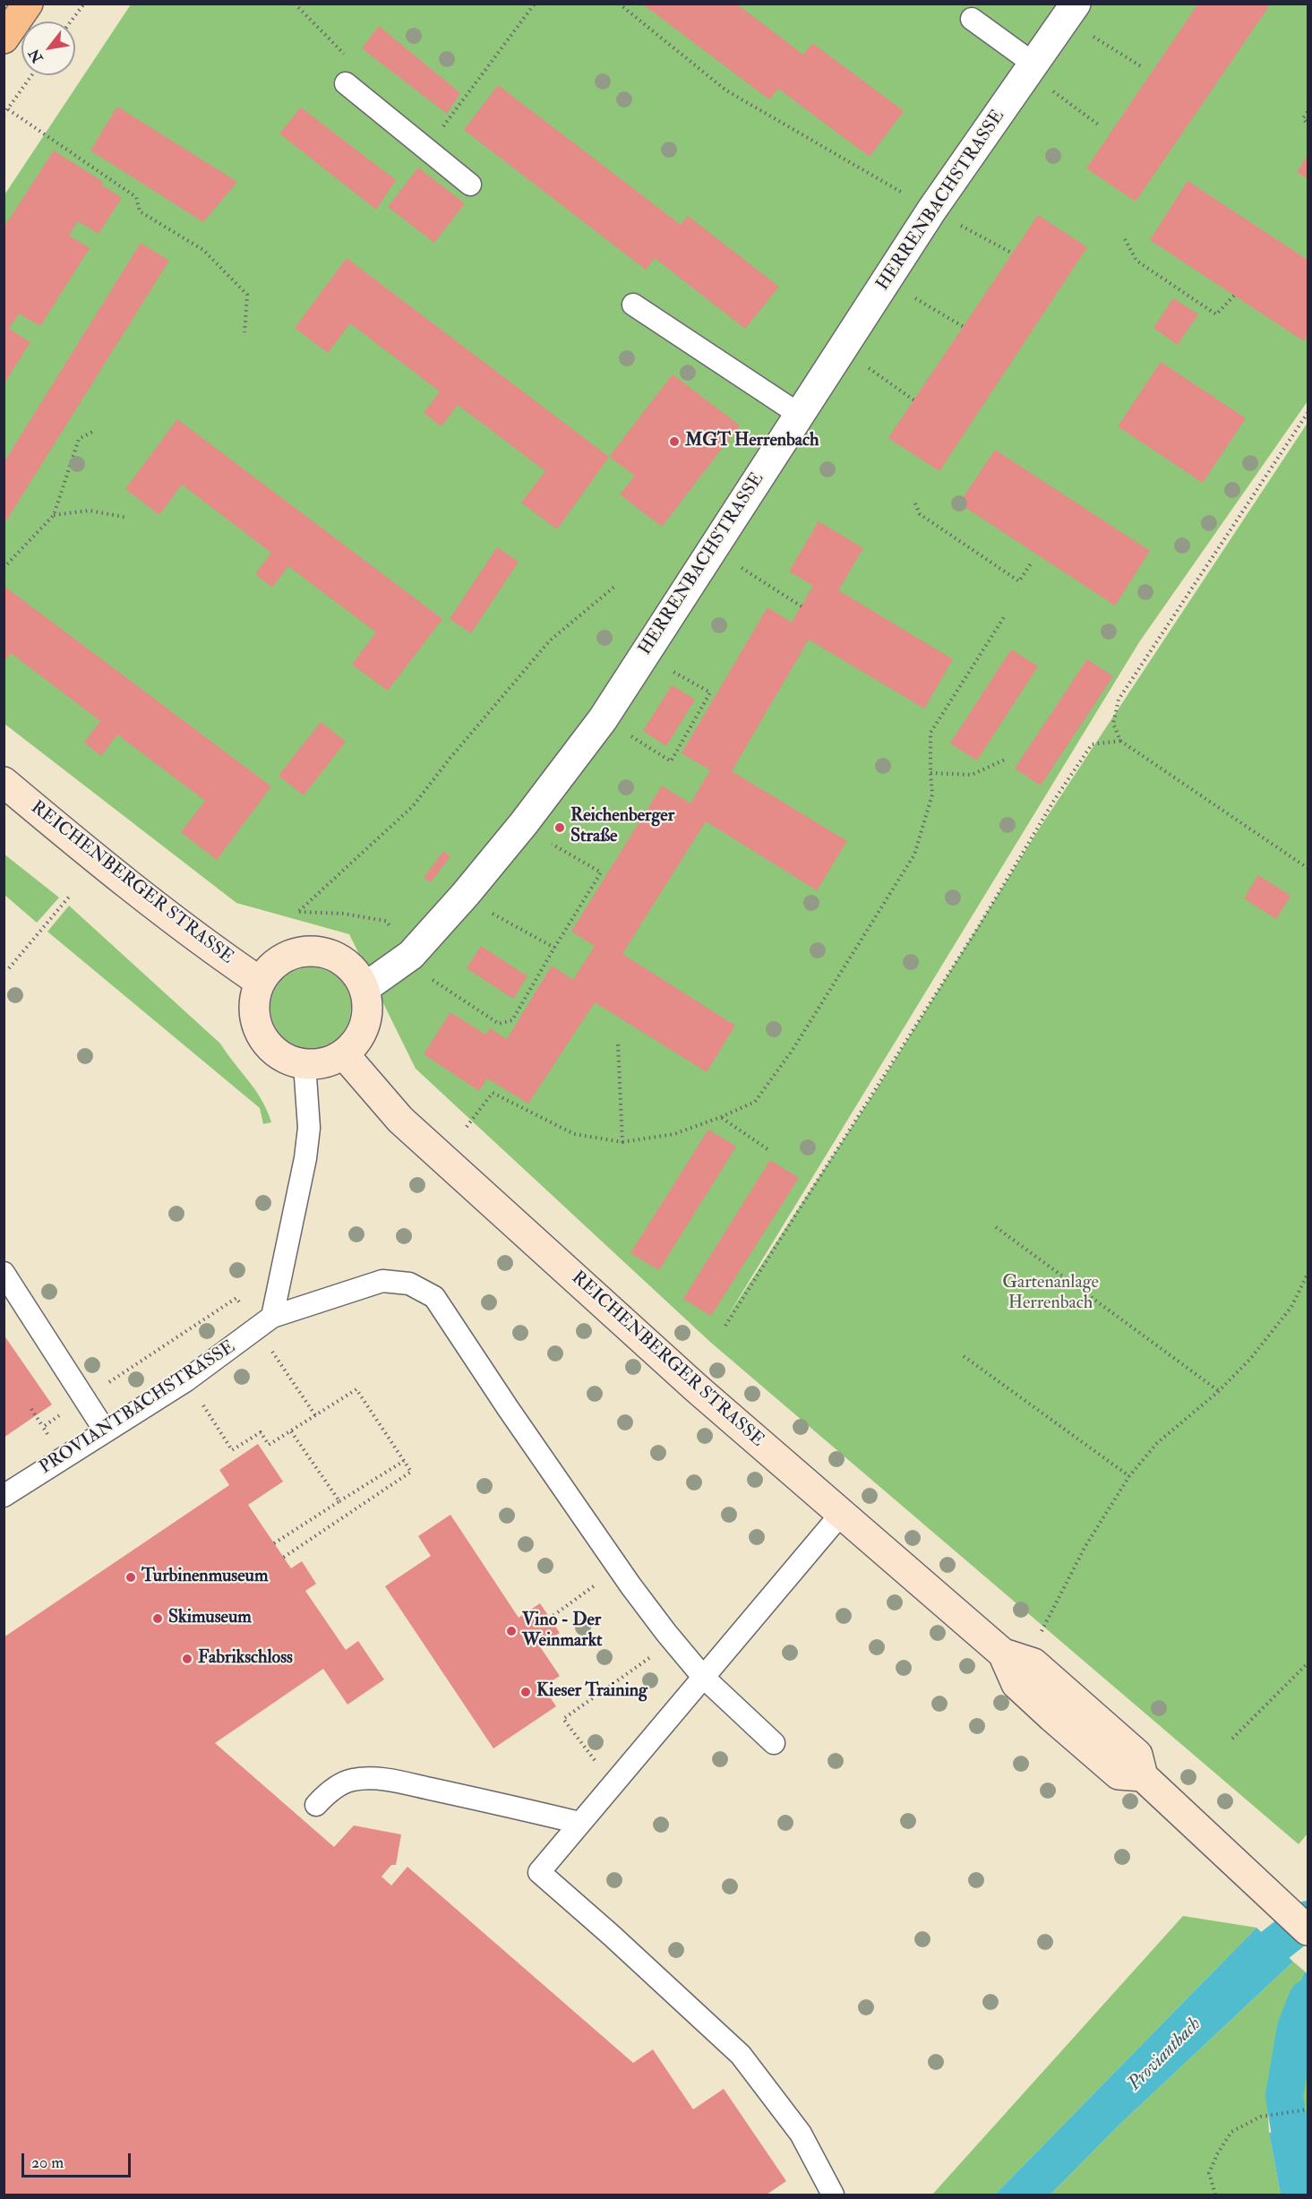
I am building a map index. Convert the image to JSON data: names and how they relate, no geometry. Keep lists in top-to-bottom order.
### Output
{
  "streets": {
    "street": ["HERRENBACHSTRASSE", "REICHENBERGER STRASSE"],
    "lane": ["PROVIANTBACHSTRASSE"]
  },
  "crossings": [
    ["HERRENBACHSTRASSE", "REICHENBERGER STRASSE"]
  ],
  "water": ["Proviantbach"],
  "parks": ["Gartenanlage Herrenbach"],
  "places": [
    "MGT Herrenbach",
    "Reichenberger Straße",
    "Turbinenmuseum",
    "Skimuseum",
    "Vino - Der Weinmarkt",
    "Fabrikschloss",
    "Kieser Training"
  ],
  "scale_bar": "20 m",
  "north": "bottom left"
}
